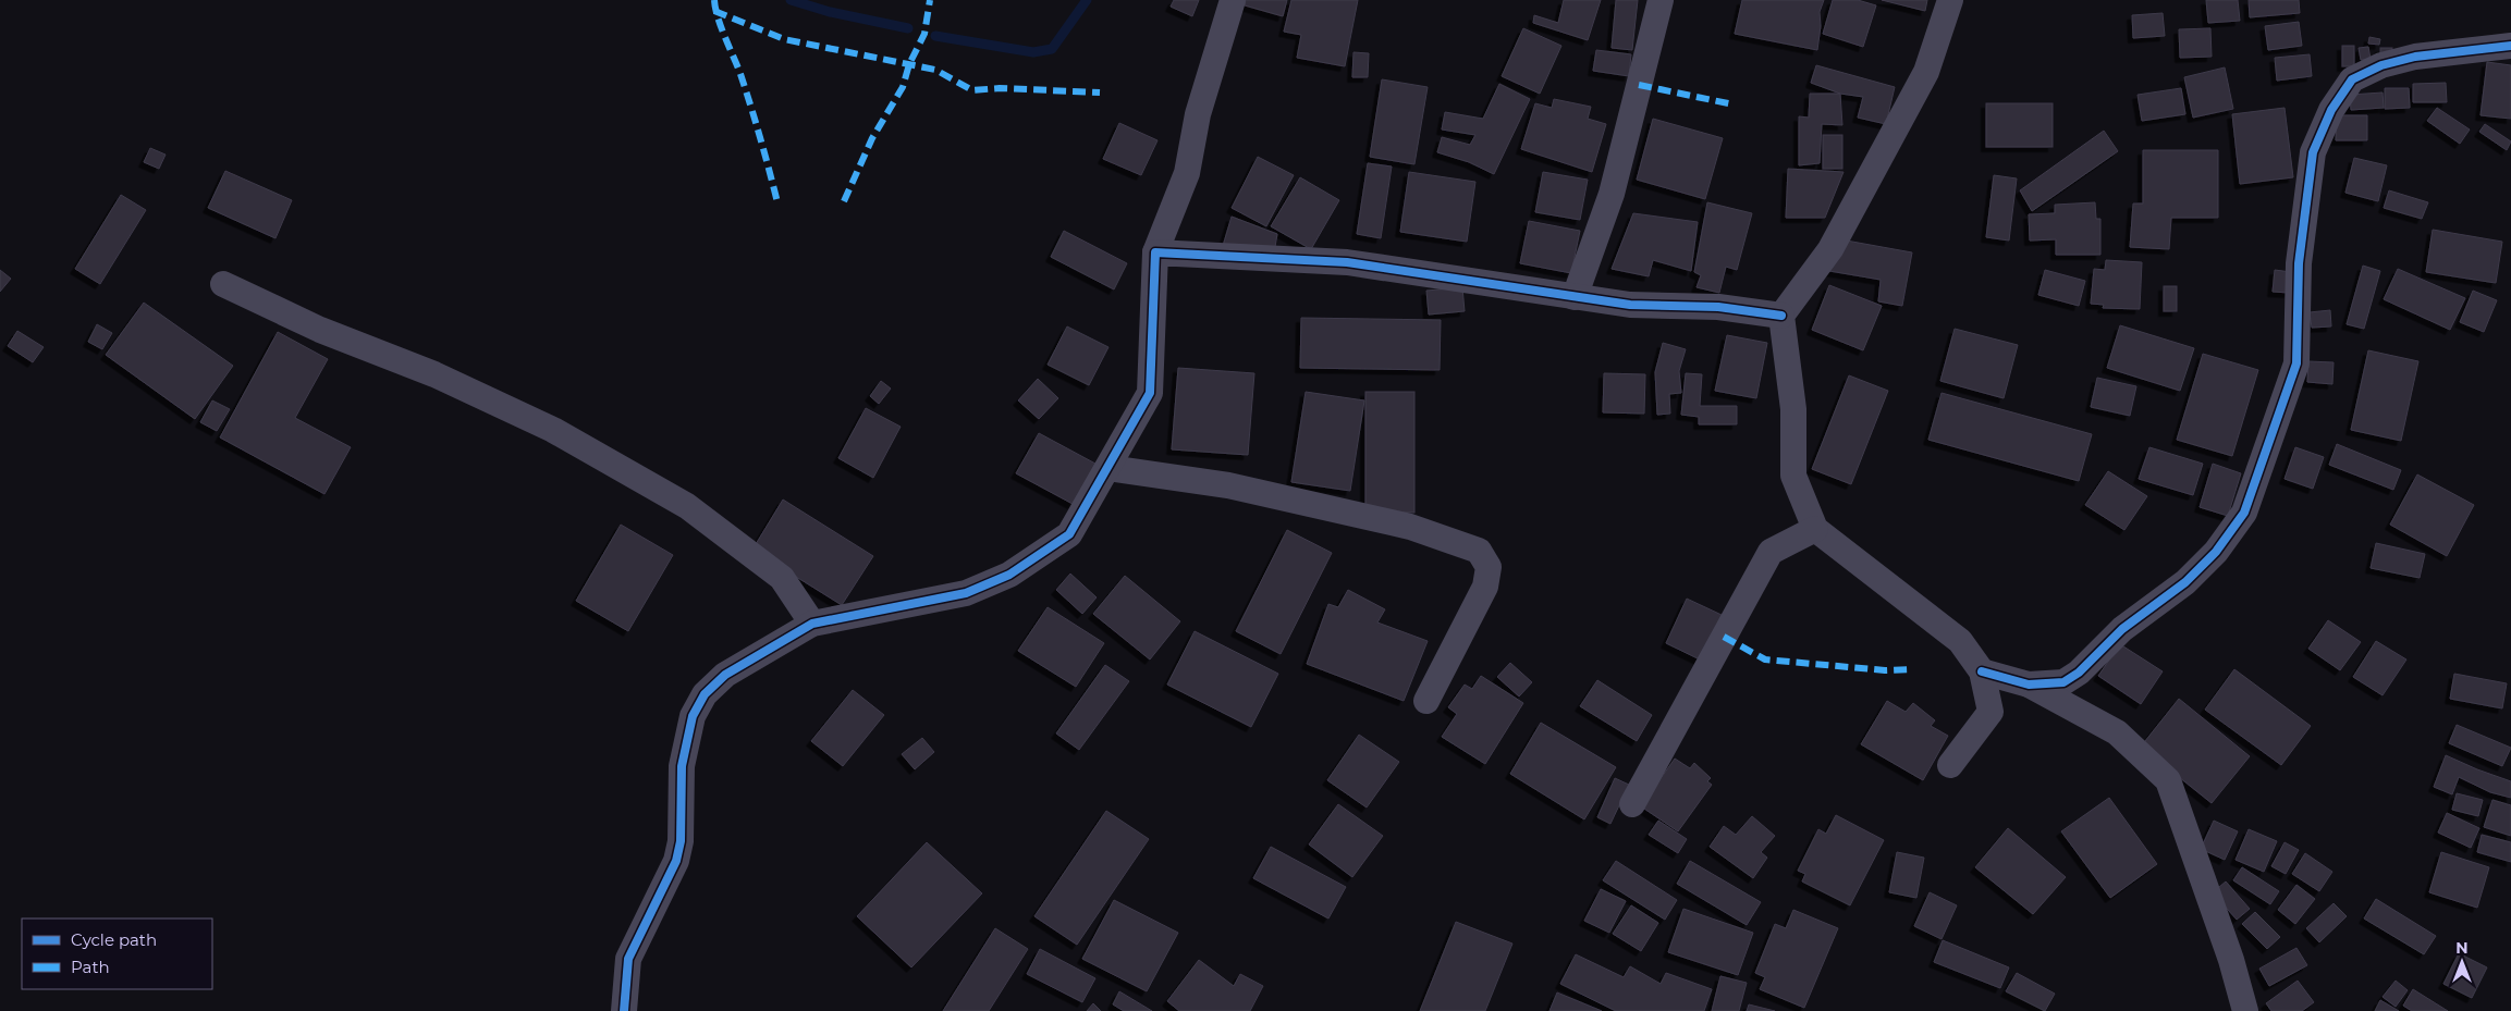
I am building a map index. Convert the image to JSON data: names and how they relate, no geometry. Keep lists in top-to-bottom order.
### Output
{
  "legend": ["Cycle path", "Path"],
  "north": "top"
}
